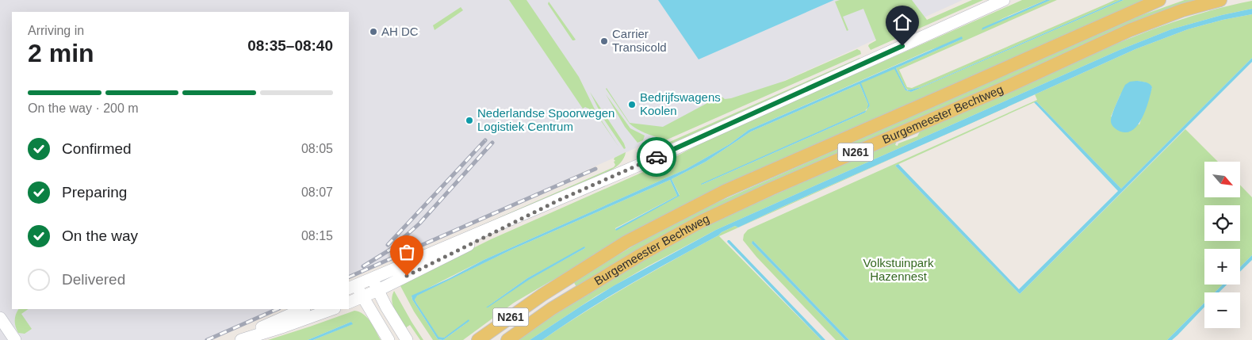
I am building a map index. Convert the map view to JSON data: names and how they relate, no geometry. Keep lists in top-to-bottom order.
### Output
{
  "streets": {
    "main road": ["Burgemeester Bechtweg", "N261"]
  },
  "parks": ["Volkstuinpark Hazennest"],
  "places": [
    "AH DC",
    "Carrier Transicold",
    "Bedrijfswagens Koolen",
    "Nederlandse Spoorwegen Logistiek Centrum"
  ],
  "north": "bottom right",
  "page": {
    "heading": ["2 min", "Arriving in", "08:35–08:40"],
    "bar": "On the way · 200 m",
    "list": [
      ["Confirmed", "08:05"],
      ["Preparing", "08:07"],
      ["On the way", "08:15"],
      "Delivered"
    ],
    "map_buttons": ["+", "−"]
  }
}
